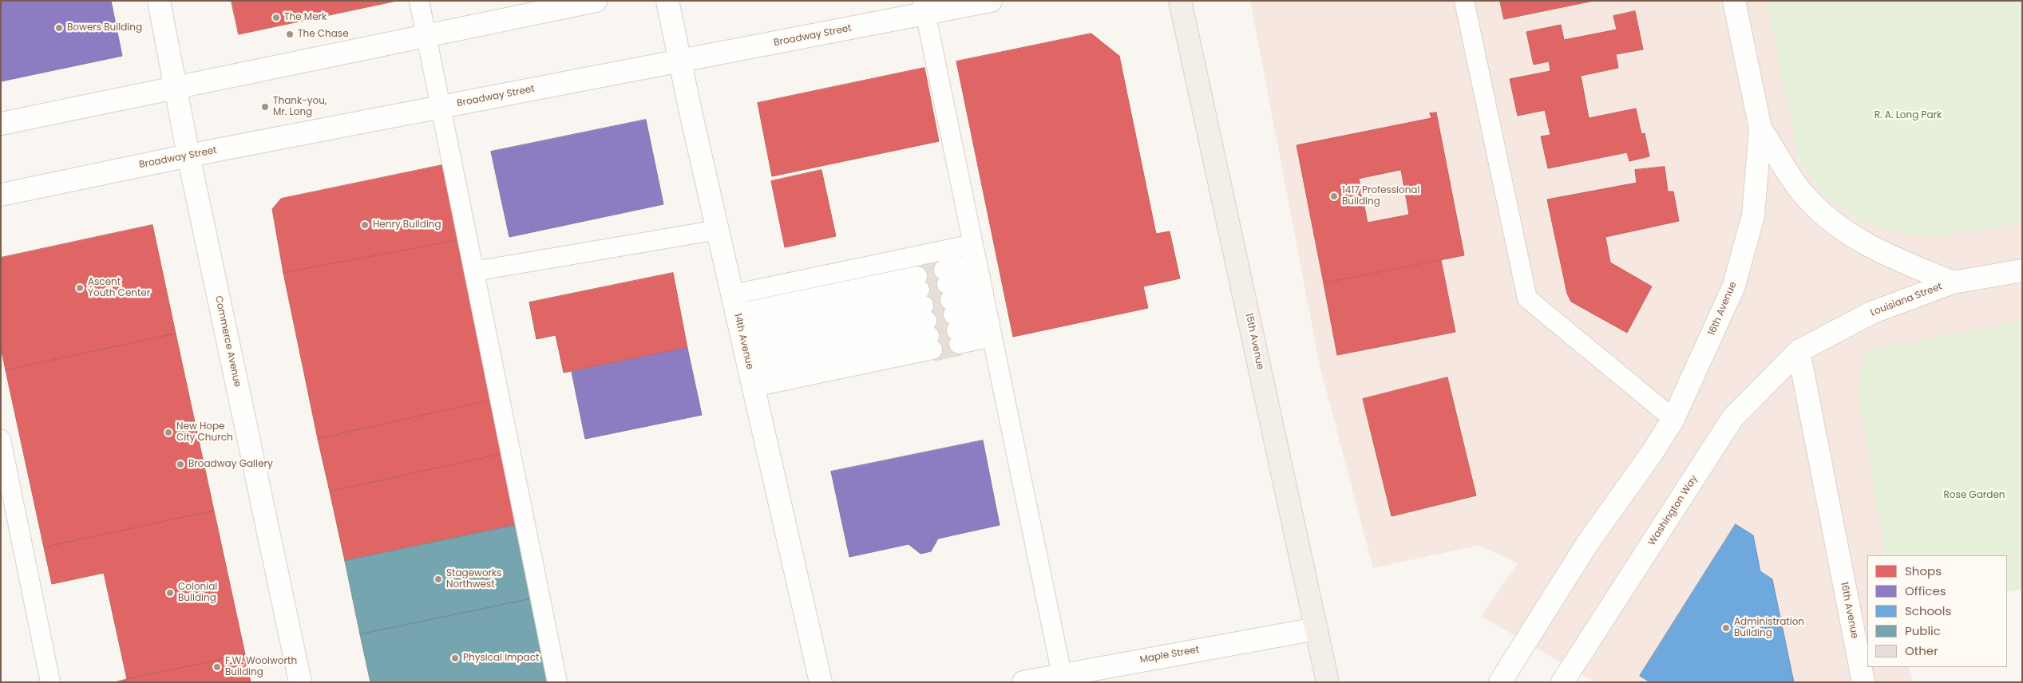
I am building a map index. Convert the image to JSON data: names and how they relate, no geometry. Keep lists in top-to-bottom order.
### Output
{
  "streets": {
    "main road": ["15th Avenue"],
    "street": [
      "Broadway Street",
      "Louisiana Street",
      "16th Avenue",
      "Commerce Avenue",
      "Washington Way",
      "Maple Street"
    ]
  },
  "crossings": [
    ["Broadway Street", "Commerce Avenue"],
    ["Louisiana Street", "16th Avenue"],
    ["Louisiana Street", "Washington Way"],
    ["16th Avenue", "Washington Way"],
    ["15th Avenue", "Maple Street"]
  ],
  "parks": ["R. A. Long Park", "Rose Garden"],
  "places": [
    "The Merk",
    "Bowers Building",
    "The Chase",
    "Thank-you, Mr. Long",
    "1417 Professional Building",
    "Henry Building",
    "Ascent Youth Center",
    "New Hope City Church",
    "Broadway Gallery",
    "Stageworks Northwest",
    "Colonial Building",
    "Administration Building",
    "Physical Impact",
    "F.W. Woolworth Building"
  ],
  "legend": [
    "Shops",
    "Offices",
    "Schools",
    "Public",
    "Other"
  ]
}
